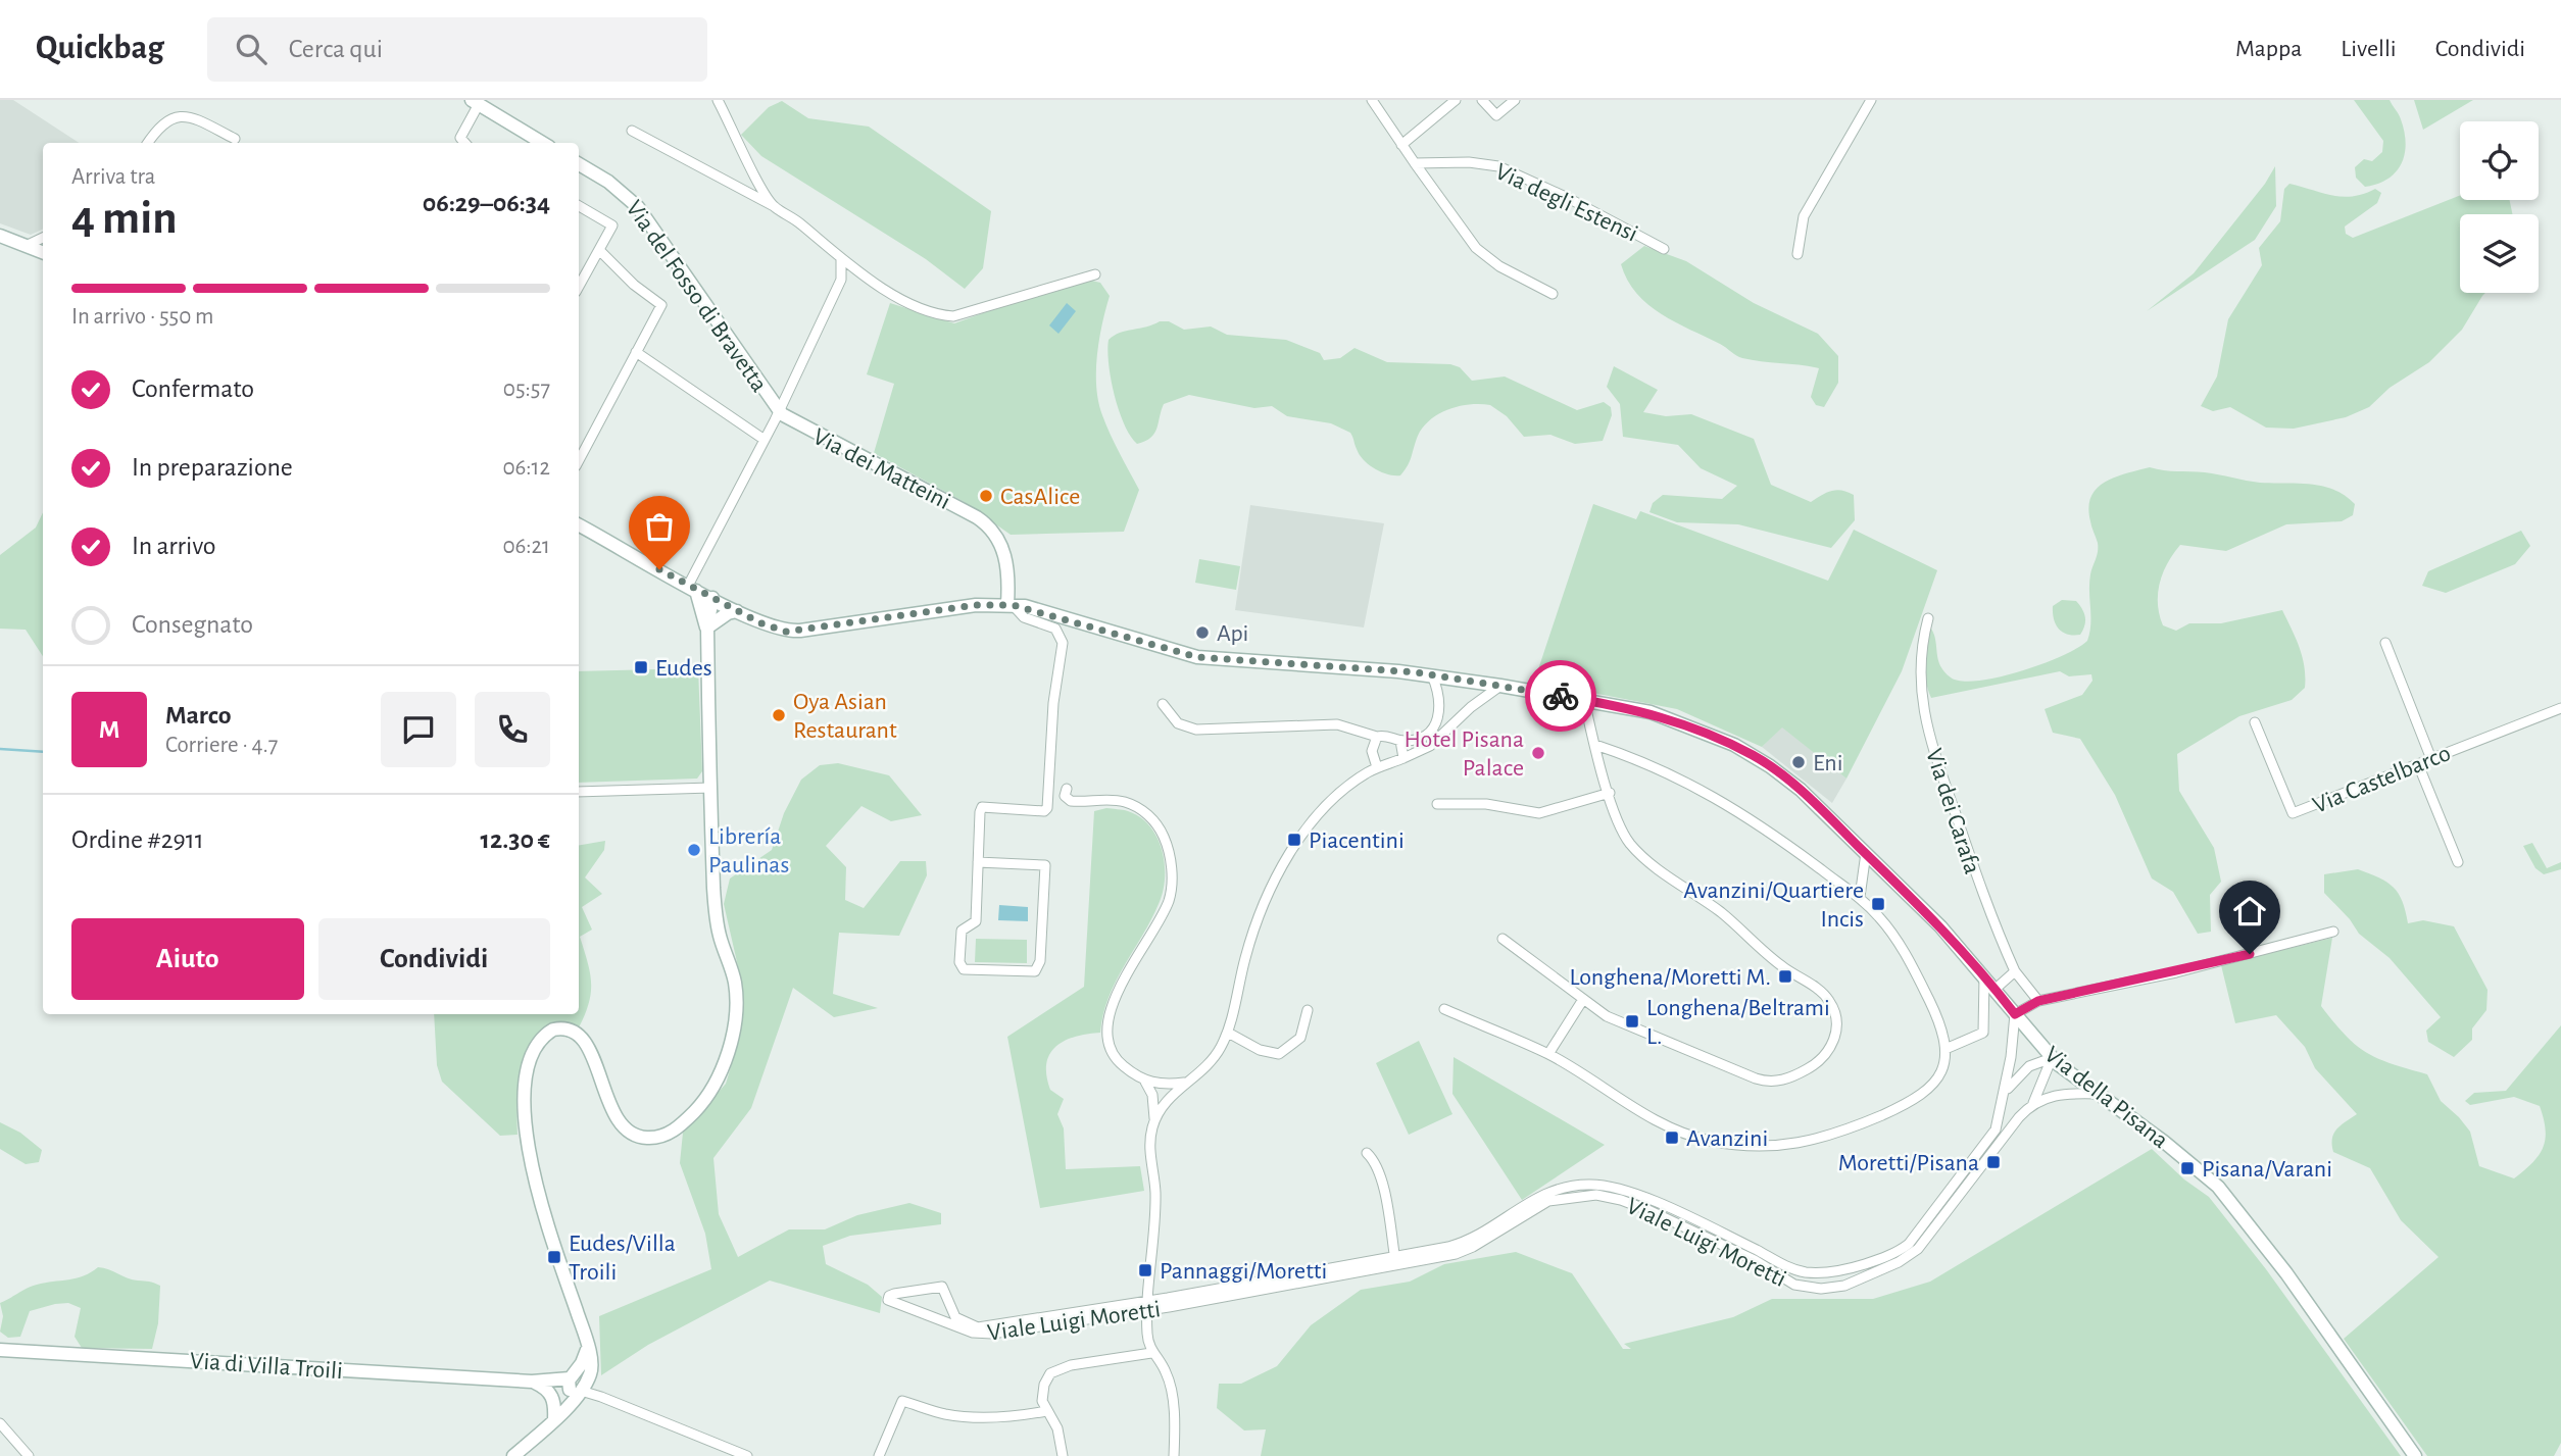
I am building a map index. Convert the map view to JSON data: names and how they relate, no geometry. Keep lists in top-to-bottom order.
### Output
{
  "streets": {
    "main road": [
      "Via del Fosso di Bravetta",
      "Via dei Matteini",
      "Via della Pisana",
      "Via di Villa Troili"
    ],
    "street": [
      "Via degli Estensi",
      "Via Castelbarco",
      "Via dei Carafa",
      "Viale Luigi Moretti"
    ]
  },
  "crossings": [
    ["Via del Fosso di Bravetta", "Via dei Matteini"],
    ["Via dei Matteini", "Via della Pisana"],
    ["Via della Pisana", "Viale Luigi Moretti"]
  ],
  "places": {
    "other": [
      "CasAlice",
      "Api",
      "Oya Asian Restaurant",
      "Hotel Pisana Palace",
      "Eni",
      "Librería Paulinas"
    ],
    "transit": [
      "Eudes",
      "Piacentini",
      "Avanzini/Quartiere Incis",
      "Longhena/Moretti M.",
      "Longhena/Beltrami L.",
      "Avanzini",
      "Moretti/Pisana",
      "Pisana/Varani",
      "Eudes/Villa Troili",
      "Pannaggi/Moretti"
    ]
  },
  "page": {
    "header": "Quickbag",
    "search": "Cerca qui",
    "nav": ["Mappa", "Livelli", "Condividi"],
    "heading": ["4 min", "Arriva tra", "06:29–06:34"],
    "panel": [
      "Marco",
      "Corriere · 4.7",
      "Ordine #2911",
      "12.30 €"
    ],
    "bar": "In arrivo · 550 m",
    "list": [
      ["Confermato", "05:57"],
      ["In preparazione", "06:12"],
      ["In arrivo", "06:21"],
      "Consegnato"
    ],
    "round": "M",
    "buttons": ["Aiuto", "Condividi"]
  }
}
